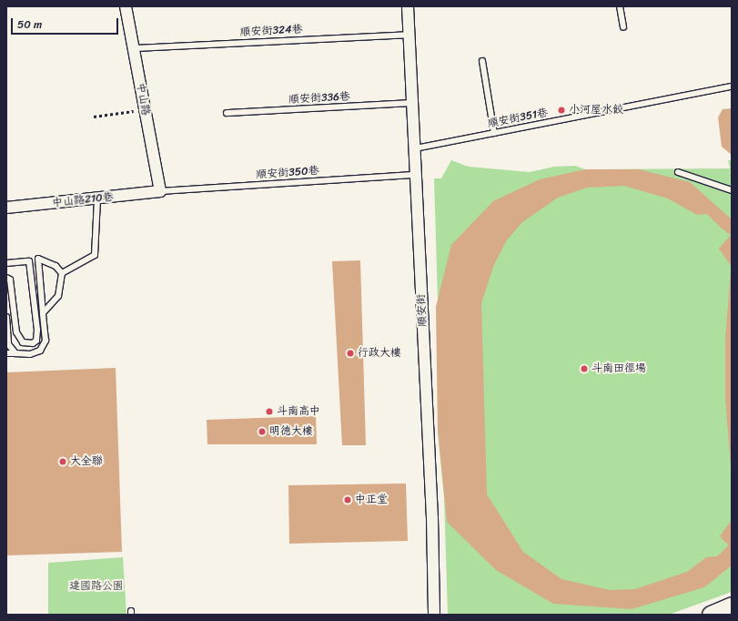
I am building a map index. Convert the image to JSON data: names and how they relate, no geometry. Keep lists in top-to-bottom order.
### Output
{
  "streets": {
    "street": ["中山路", "中山路210巷", "順安街"],
    "lane": [
      "順安街324巷",
      "順安街336巷",
      "順安街351巷",
      "順安街350巷"
    ]
  },
  "crossings": [
    ["順安街324巷", "中山路"],
    ["順安街324巷", "順安街"],
    ["順安街336巷", "順安街"],
    ["中山路", "順安街350巷"],
    ["中山路", "中山路210巷"],
    ["順安街351巷", "順安街"],
    ["順安街350巷", "中山路210巷"],
    ["順安街350巷", "順安街"]
  ],
  "parks": ["建國路公園"],
  "places": [
    "小河屋水餃",
    "行政大樓",
    "斗南田徑場",
    "斗南高中",
    "明德大樓",
    "大全聯",
    "中正堂"
  ],
  "scale_bar": "50 m"
}
